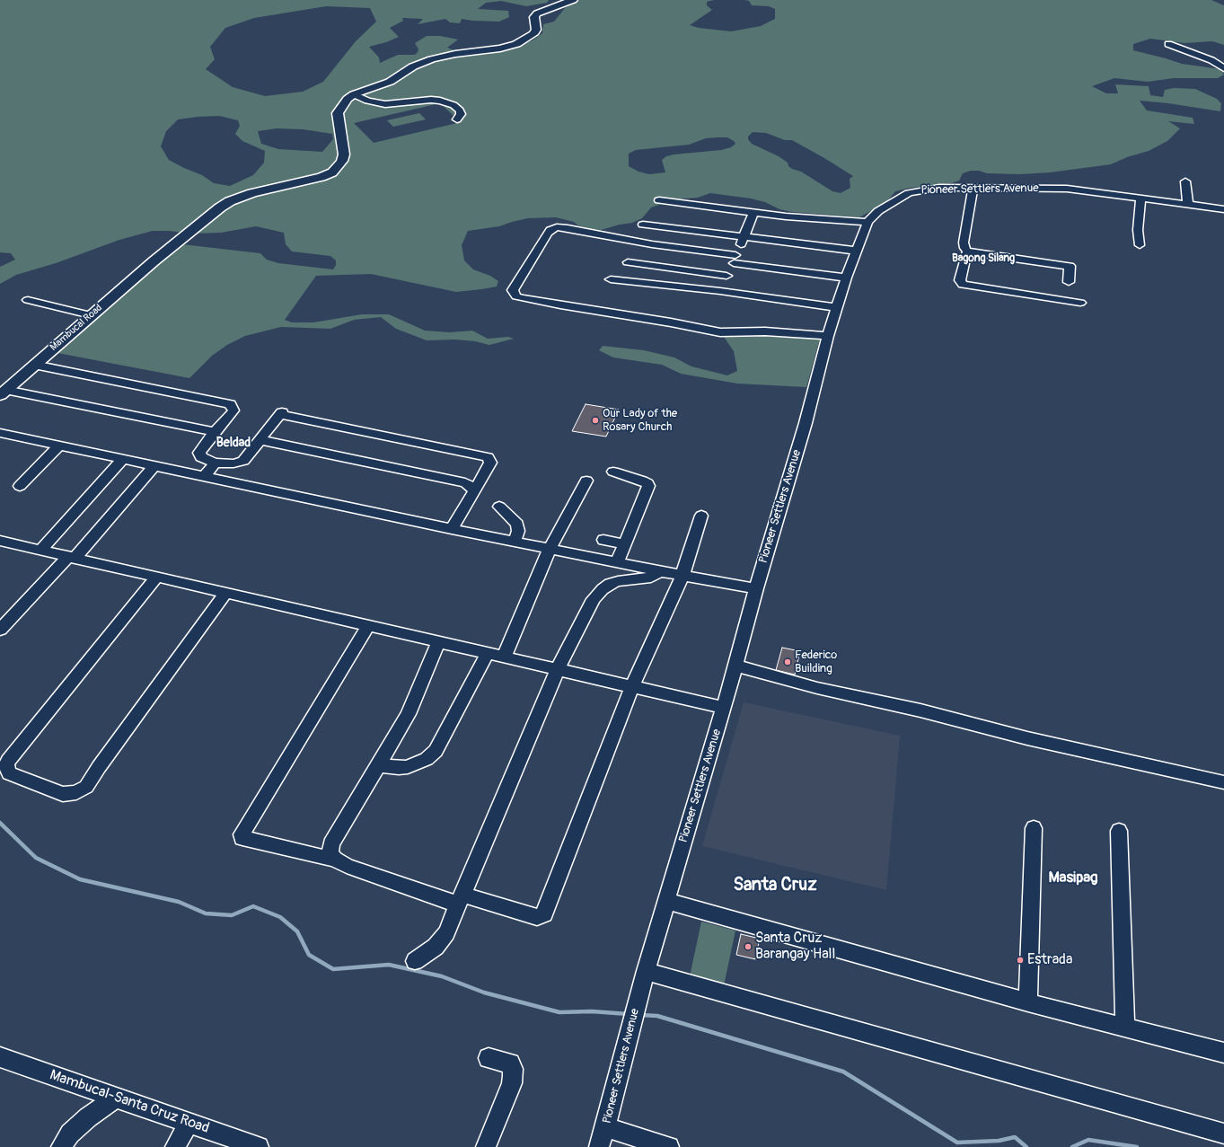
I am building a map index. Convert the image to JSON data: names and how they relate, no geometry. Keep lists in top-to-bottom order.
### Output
{
  "streets": {
    "main road": ["Mambucal Road"],
    "street": ["Pioneer Settlers Avenue", "Mambucal-Santa Cruz Road"]
  },
  "districts": [
    "Bagong Silang",
    "Beldad",
    "Masipag",
    "Santa Cruz"
  ],
  "places": [
    "Our Lady of the Rosary Church",
    "Federico Building",
    "Santa Cruz Barangay Hall",
    "Estrada"
  ]
}
